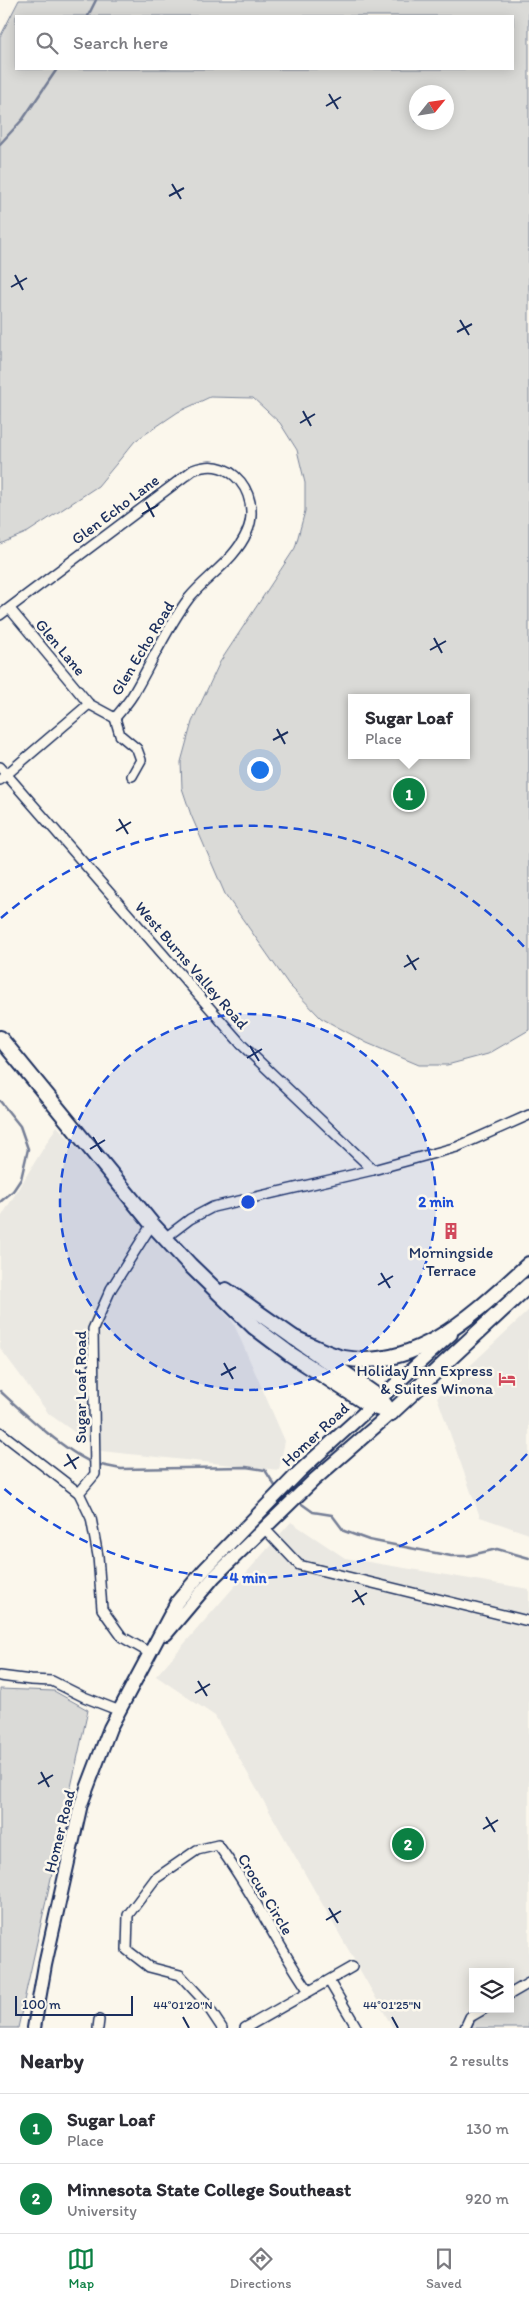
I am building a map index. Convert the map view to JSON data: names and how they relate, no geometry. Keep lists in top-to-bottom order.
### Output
{
  "streets": {
    "main road": ["Homer Road"],
    "street": [
      "Glen Echo Lane",
      "Glen Lane",
      "Glen Echo Road",
      "West Burns Valley Road",
      "Sugar Loaf Road",
      "Crocus Circle"
    ]
  },
  "crossings": [
    ["Glen Echo Lane", "Glen Lane"],
    ["Glen Echo Lane", "Glen Echo Road"],
    ["Glen Lane", "Glen Echo Road"],
    ["Glen Echo Road", "West Burns Valley Road"]
  ],
  "places": {
    "building": ["Morningside Terrace"],
    "hotel": ["Holiday Inn Express & Suites Winona"]
  },
  "scale_bar": "100 m",
  "north": "top right",
  "page": {
    "search": "Search here",
    "popup": ["Sugar Loaf", "Place"],
    "pins": ["1", "2"],
    "scale": "100 m",
    "heading": ["Nearby", "2 results"],
    "list": [
      {
        "mark": "1",
        "name": "Sugar Loaf",
        "note": "Place",
        "value": "130 m"
      },
      {
        "mark": "2",
        "name": "Minnesota State College Southeast",
        "note": "University",
        "value": "920 m"
      }
    ],
    "nav": ["Map", "Directions", "Saved"]
  },
  "coordinates": ["44°01'20\"N", "44°01'25\"N"],
  "rings": ["2 min", "4 min"]
}
